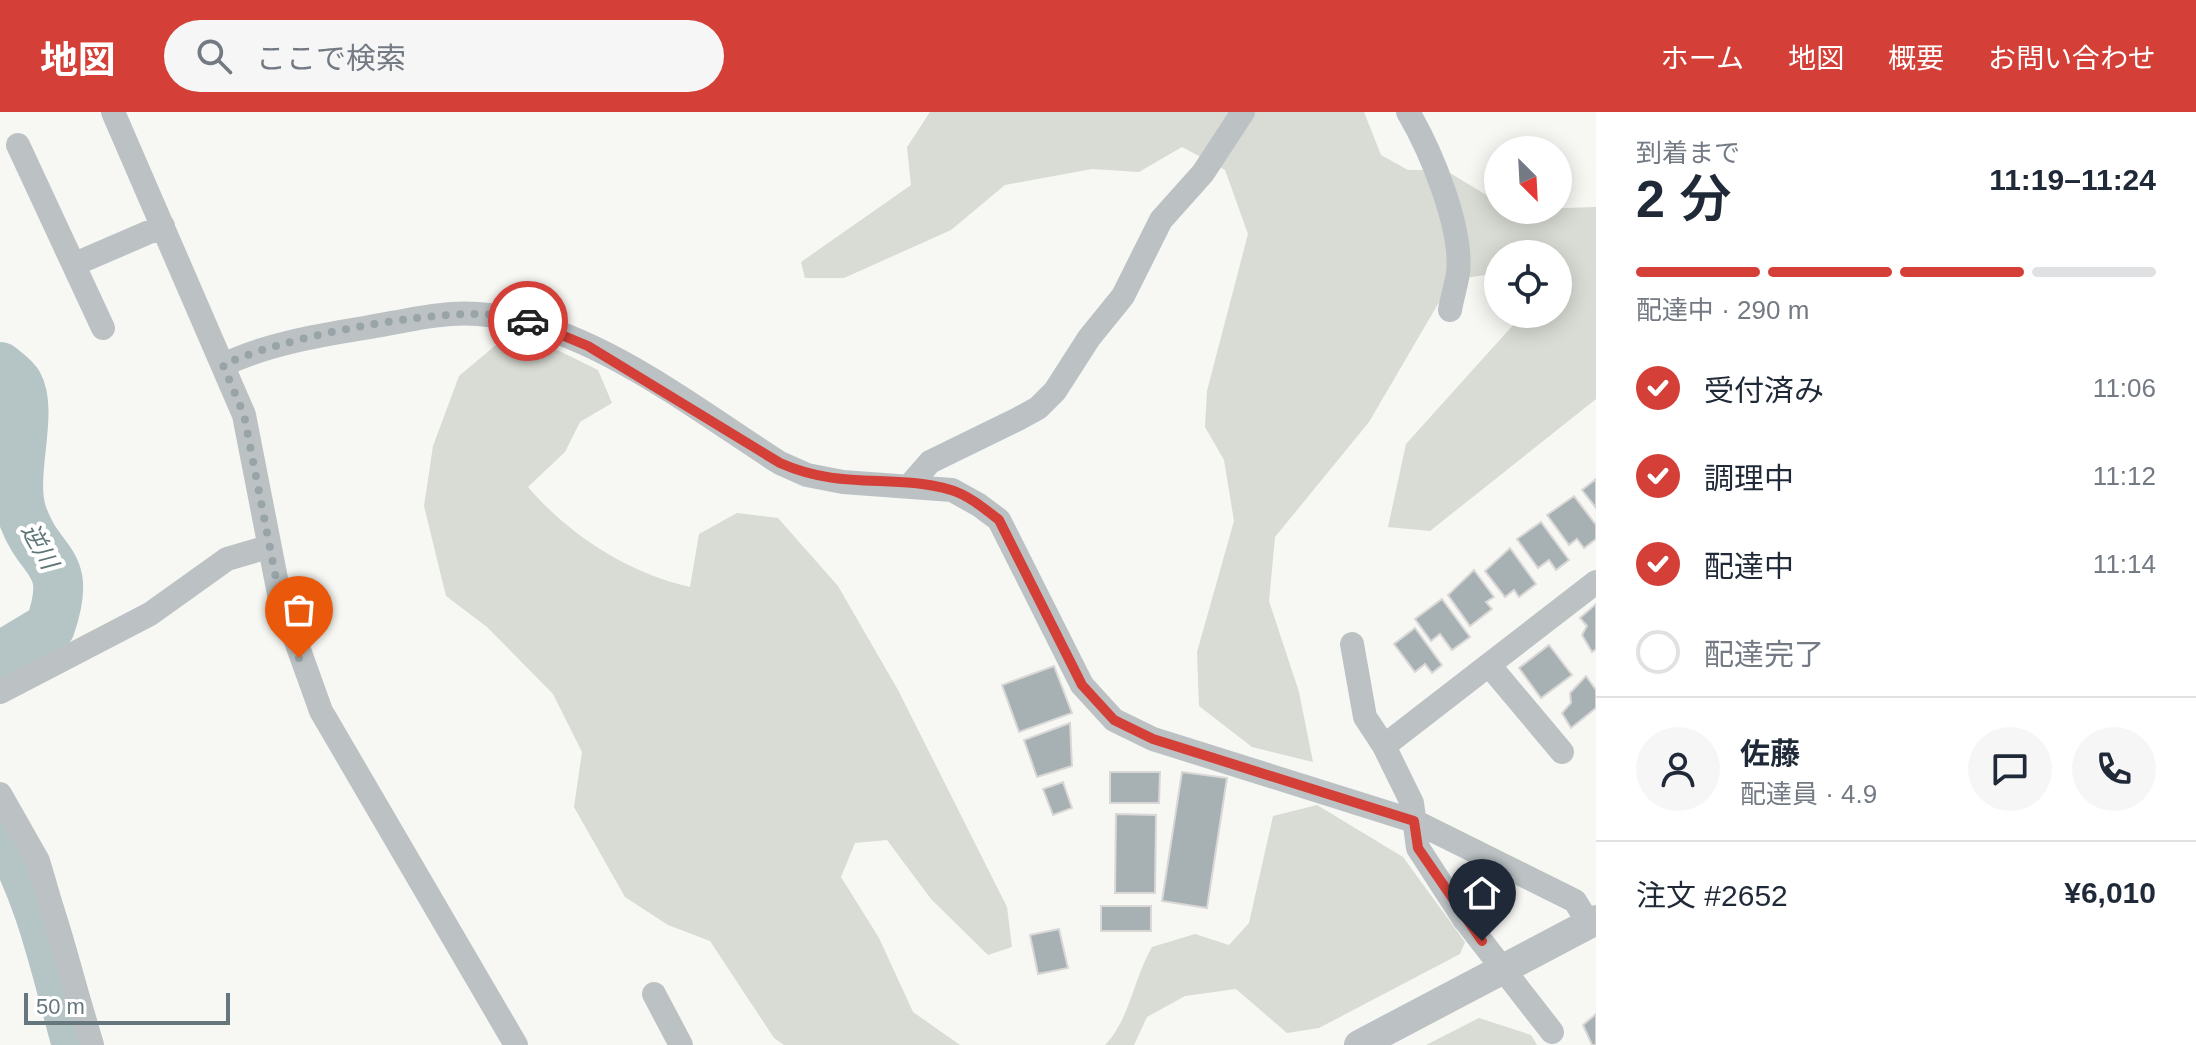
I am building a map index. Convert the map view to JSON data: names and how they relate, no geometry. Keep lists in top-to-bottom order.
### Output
{
  "water": ["逆川"],
  "scale_bar": "50 m",
  "north": "bottom right",
  "page": {
    "header": "地図",
    "search": "ここで検索",
    "nav": [
      "ホーム",
      "地図",
      "概要",
      "お問い合わせ"
    ],
    "heading": ["2 分", "到着まで", "11:19–11:24"],
    "panel": [
      "佐藤",
      "配達員 · 4.9",
      "注文 #2652",
      "¥6,010"
    ],
    "bar": "配達中 · 290 m",
    "list": [
      ["受付済み", "11:06"],
      ["調理中", "11:12"],
      ["配達中", "11:14"],
      "配達完了"
    ],
    "scale": "50 m"
  }
}
